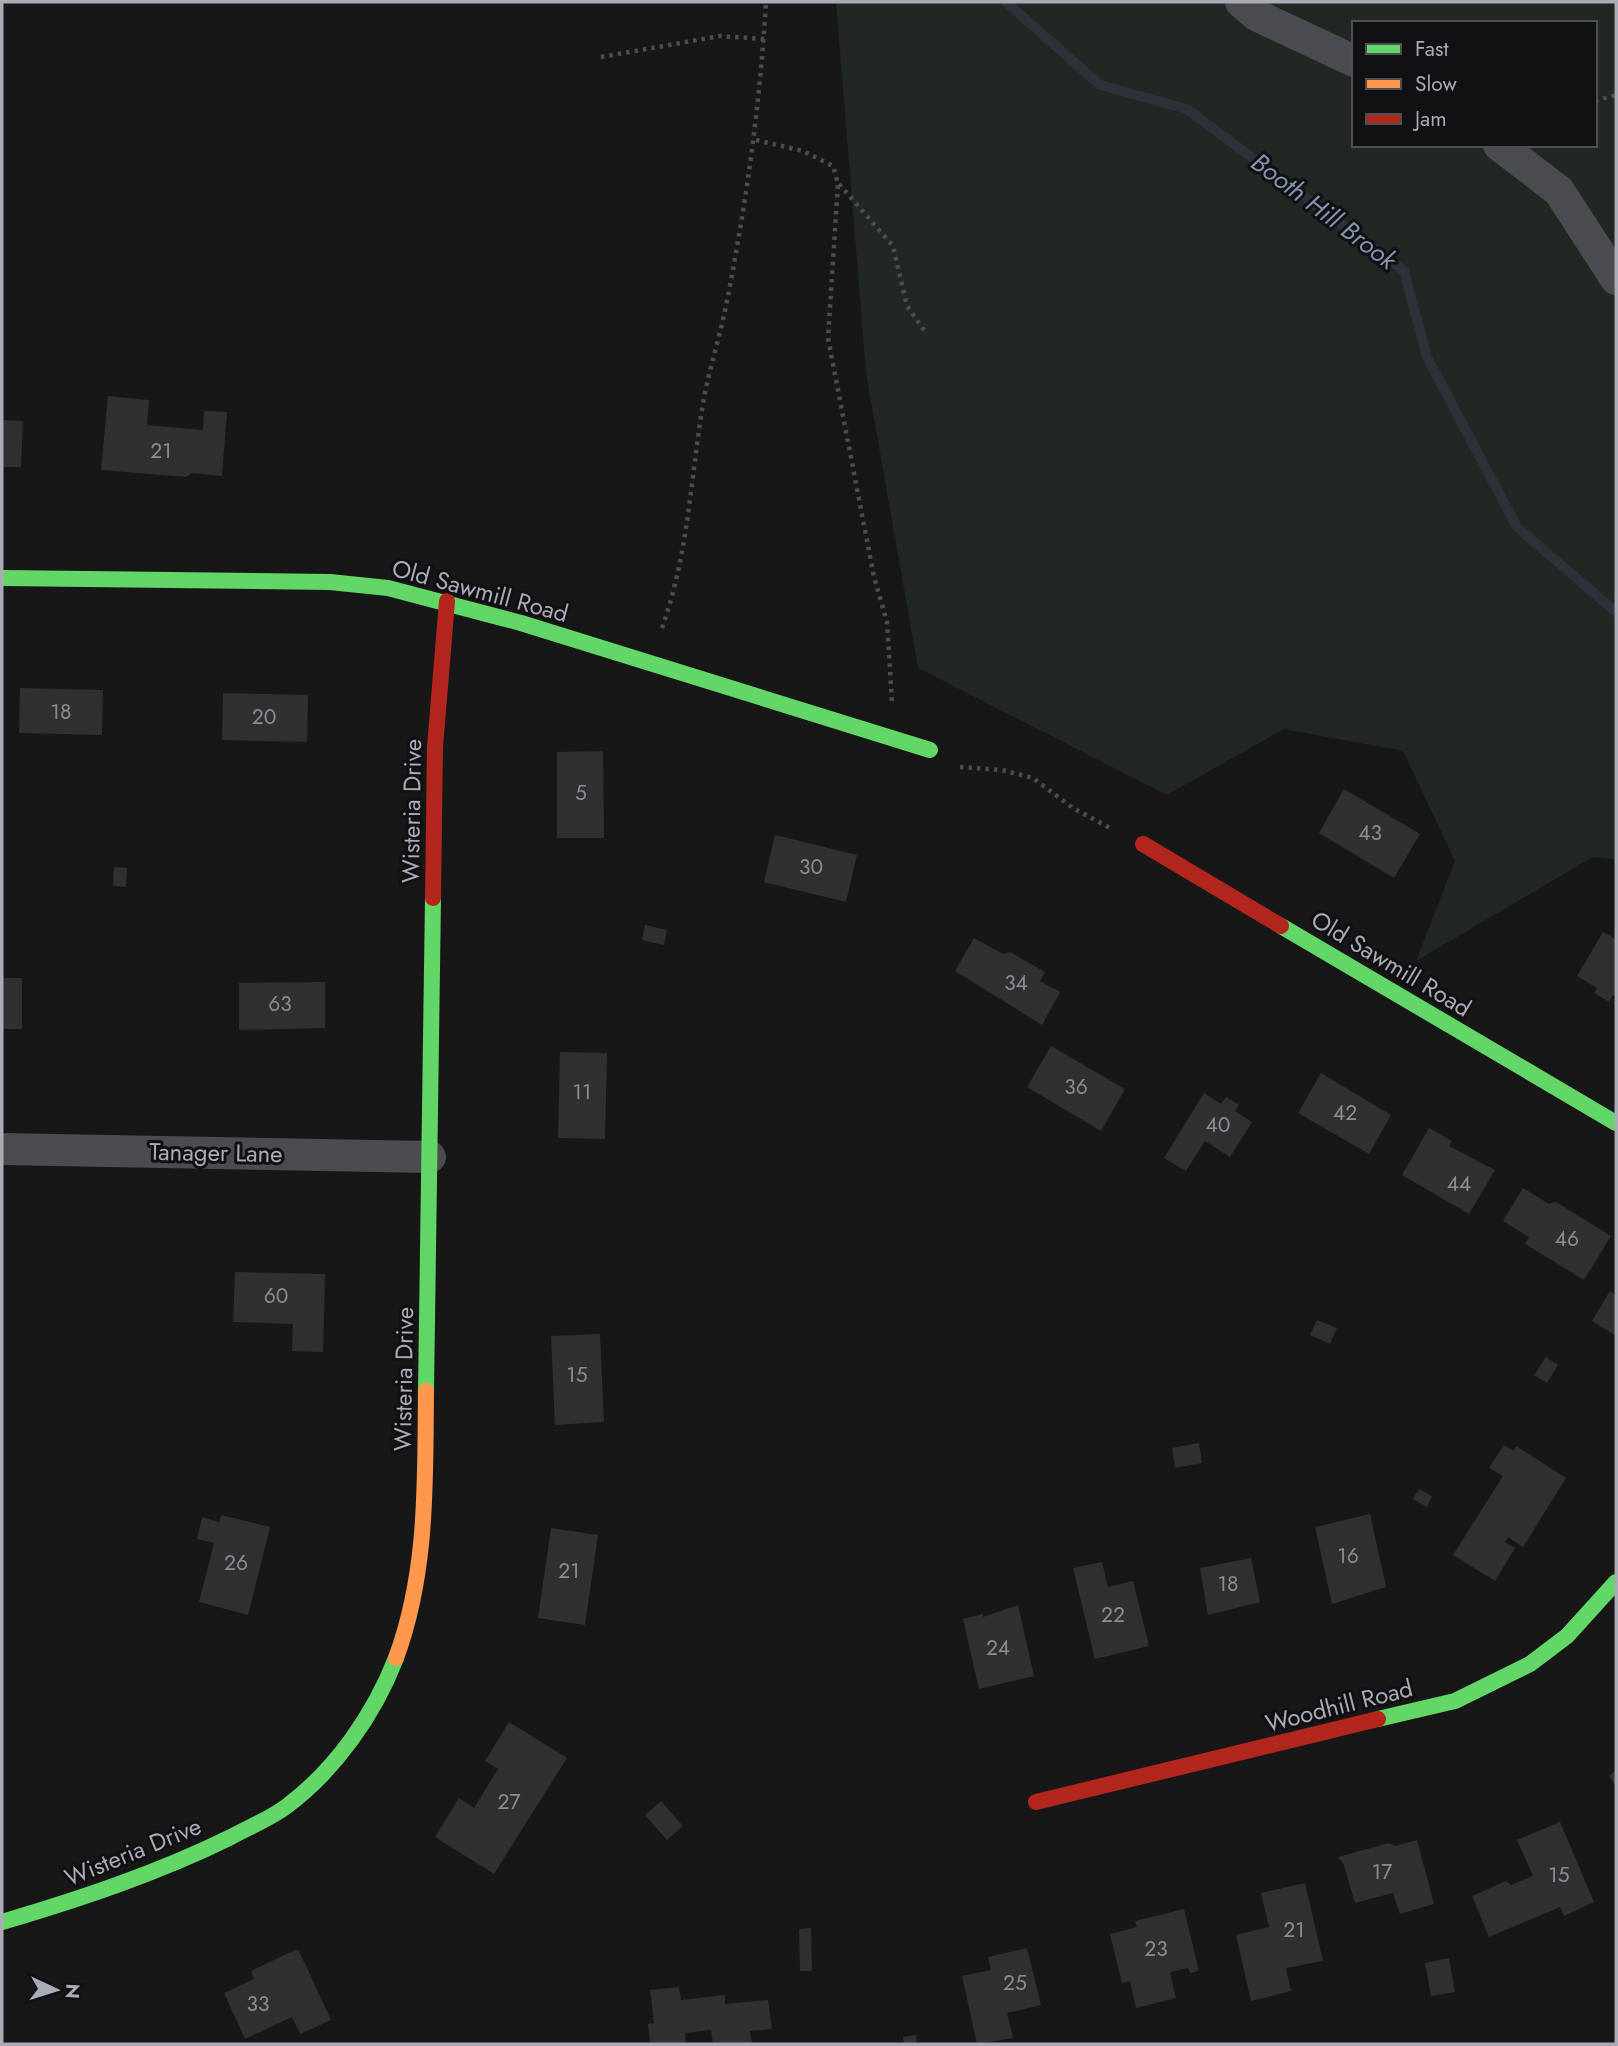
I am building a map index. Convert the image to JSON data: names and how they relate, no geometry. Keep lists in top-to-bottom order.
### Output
{
  "streets": {
    "street": [
      "Old Sawmill Road",
      "Wisteria Drive",
      "Tanager Lane",
      "Woodhill Road"
    ]
  },
  "crossings": [
    ["Old Sawmill Road", "Wisteria Drive"],
    ["Wisteria Drive", "Tanager Lane"]
  ],
  "water": ["Booth Hill Brook"],
  "house_numbers": [
    "21",
    "18",
    "20",
    "5",
    "43",
    "30",
    "34",
    "63",
    "36",
    "11",
    "42",
    "40",
    "44",
    "46",
    "60",
    "15",
    "16",
    "26",
    "21",
    "18",
    "22",
    "24",
    "27",
    "17",
    "15",
    "21",
    "23",
    "25",
    "33"
  ],
  "legend": ["Fast", "Slow", "Jam"],
  "north": "right"
}
